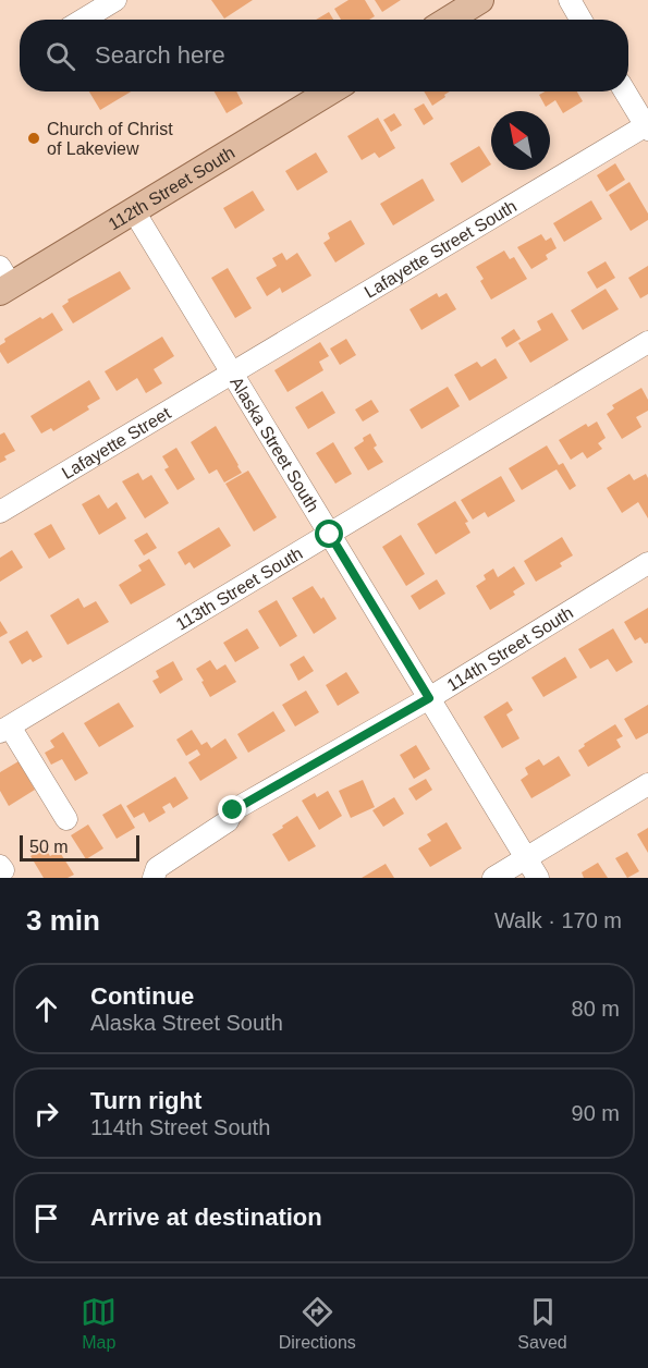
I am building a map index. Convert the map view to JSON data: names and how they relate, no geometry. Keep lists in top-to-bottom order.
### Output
{
  "streets": {
    "main road": ["112th Street South"],
    "street": [
      "Lafayette Street South",
      "Lafayette Street",
      "Alaska Street South",
      "113th Street South",
      "114th Street South"
    ]
  },
  "crossings": [
    ["112th Street South", "Alaska Street South"],
    ["Lafayette Street South", "Lafayette Street"],
    ["Lafayette Street South", "Alaska Street South"],
    ["Lafayette Street", "Alaska Street South"],
    ["Alaska Street South", "113th Street South"],
    ["Alaska Street South", "114th Street South"]
  ],
  "places": ["Church of Christ of Lakeview"],
  "scale_bar": "50 m",
  "north": "top left",
  "page": {
    "search": "Search here",
    "scale": "50 m",
    "heading": ["3 min", "Walk · 170 m"],
    "list": [
      ["Continue", "Alaska Street South", "80 m"],
      ["Turn right", "114th Street South", "90 m"],
      "Arrive at destination"
    ],
    "nav": ["Map", "Directions", "Saved"]
  }
}
